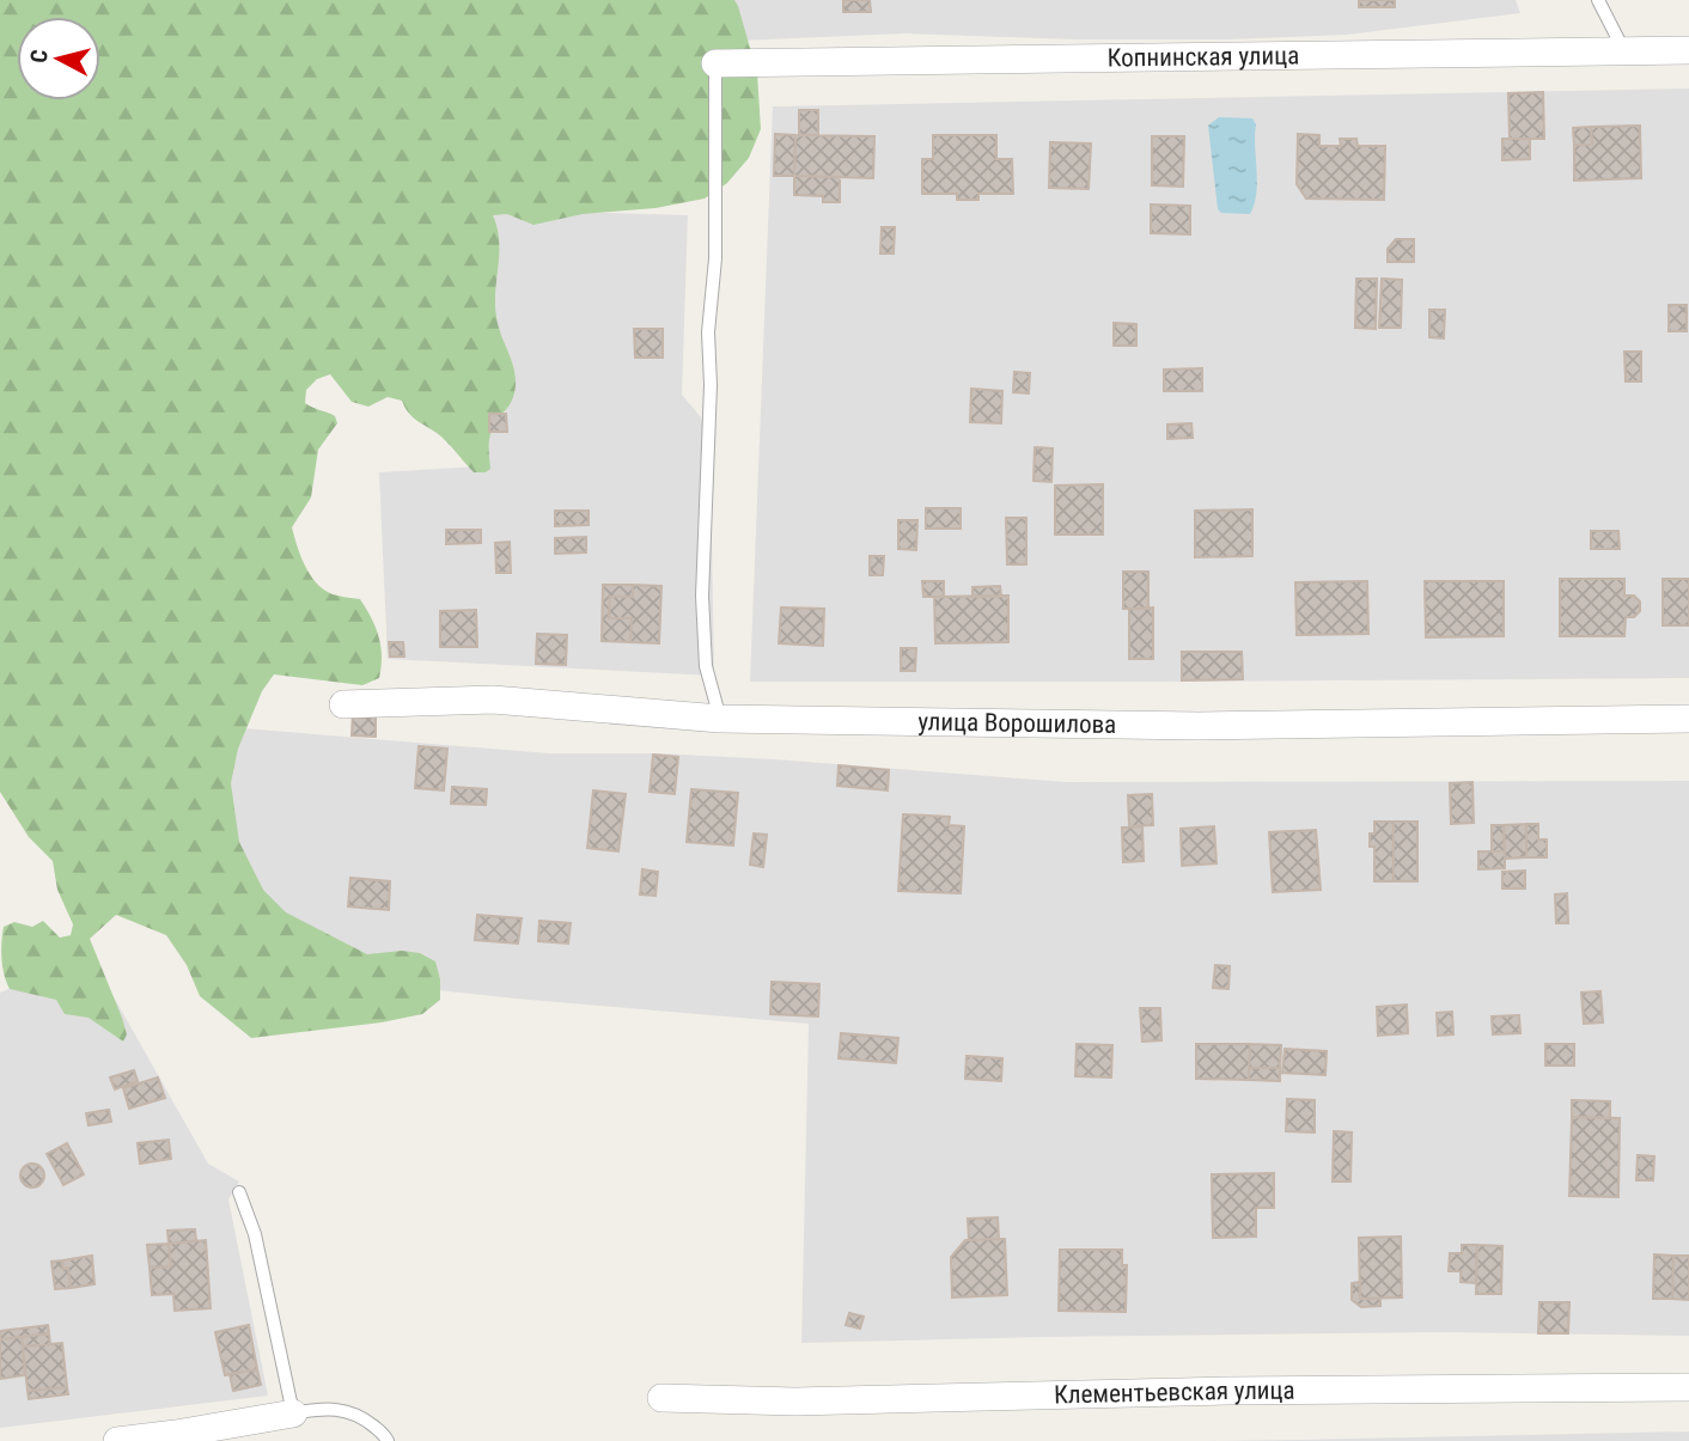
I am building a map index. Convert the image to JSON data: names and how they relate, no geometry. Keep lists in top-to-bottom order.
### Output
{
  "streets": {
    "street": ["Копнинская улица", "улица Ворошилова", "Клементьевская улица"]
  },
  "north": "left"
}
